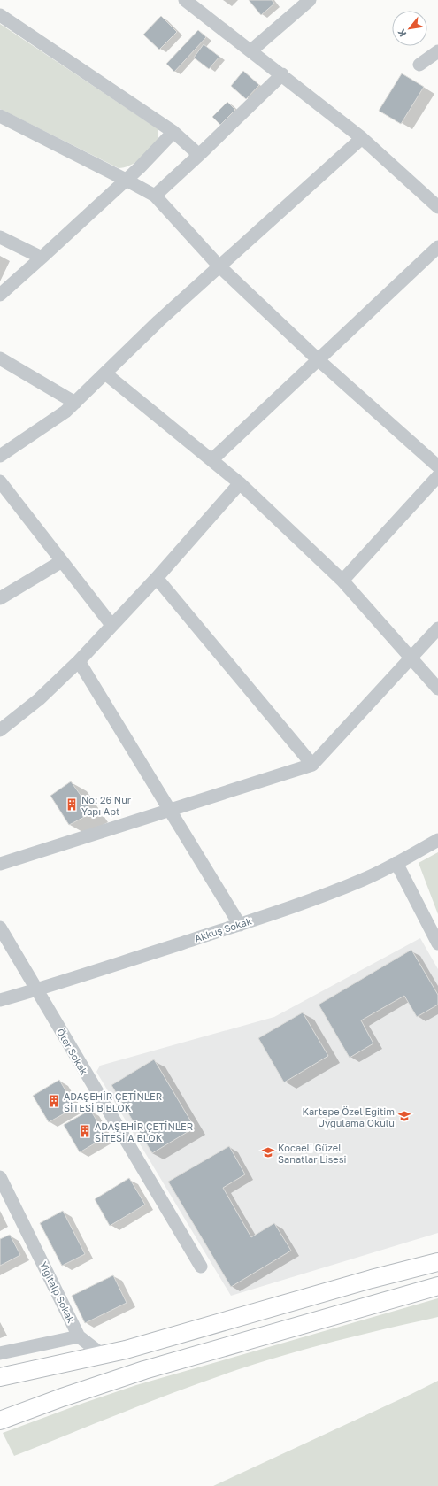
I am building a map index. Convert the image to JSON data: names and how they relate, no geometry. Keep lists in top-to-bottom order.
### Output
{
  "streets": {
    "street": ["Akkuş Sokak", "Öter Sokak", "Yiğitalp Sokak"]
  },
  "crossings": [
    ["Akkuş Sokak", "Öter Sokak"]
  ],
  "places": {
    "building": ["No: 26 Nur Yapı Apt", "ADAŞEHİR ÇETİNLER SİTESİ B BLOK", "ADAŞEHİR ÇETİNLER SİTESİ A BLOK"],
    "school or university": ["Kartepe Özel Eğitim Uygulama Okulu", "Kocaeli Güzel Sanatlar Lisesi"]
  },
  "north": "bottom left"
}
